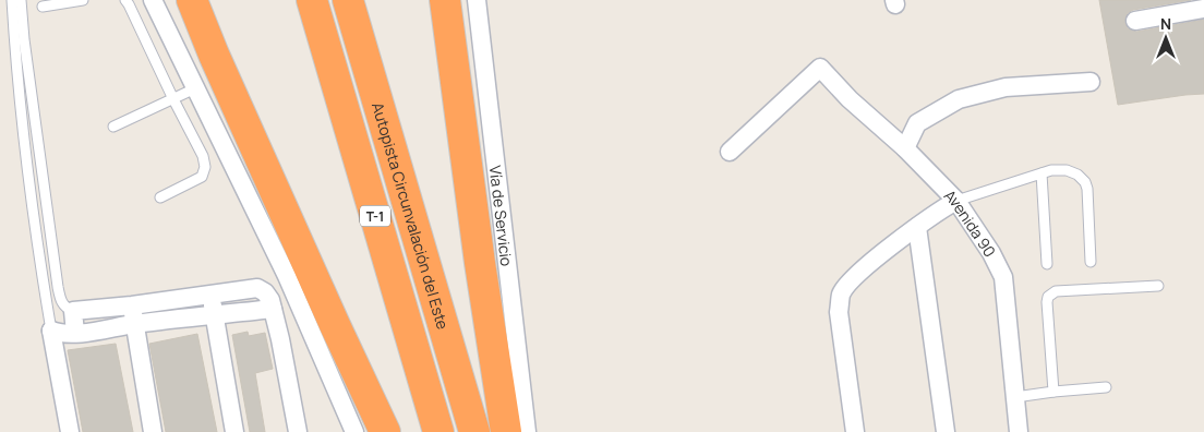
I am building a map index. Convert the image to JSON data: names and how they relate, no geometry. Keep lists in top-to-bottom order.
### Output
{
  "streets": {
    "highway": ["T-1", "Autopista Circunvalación del Este"],
    "street": ["Vía de Servicio", "Avenida 90"]
  },
  "north": "top"
}
